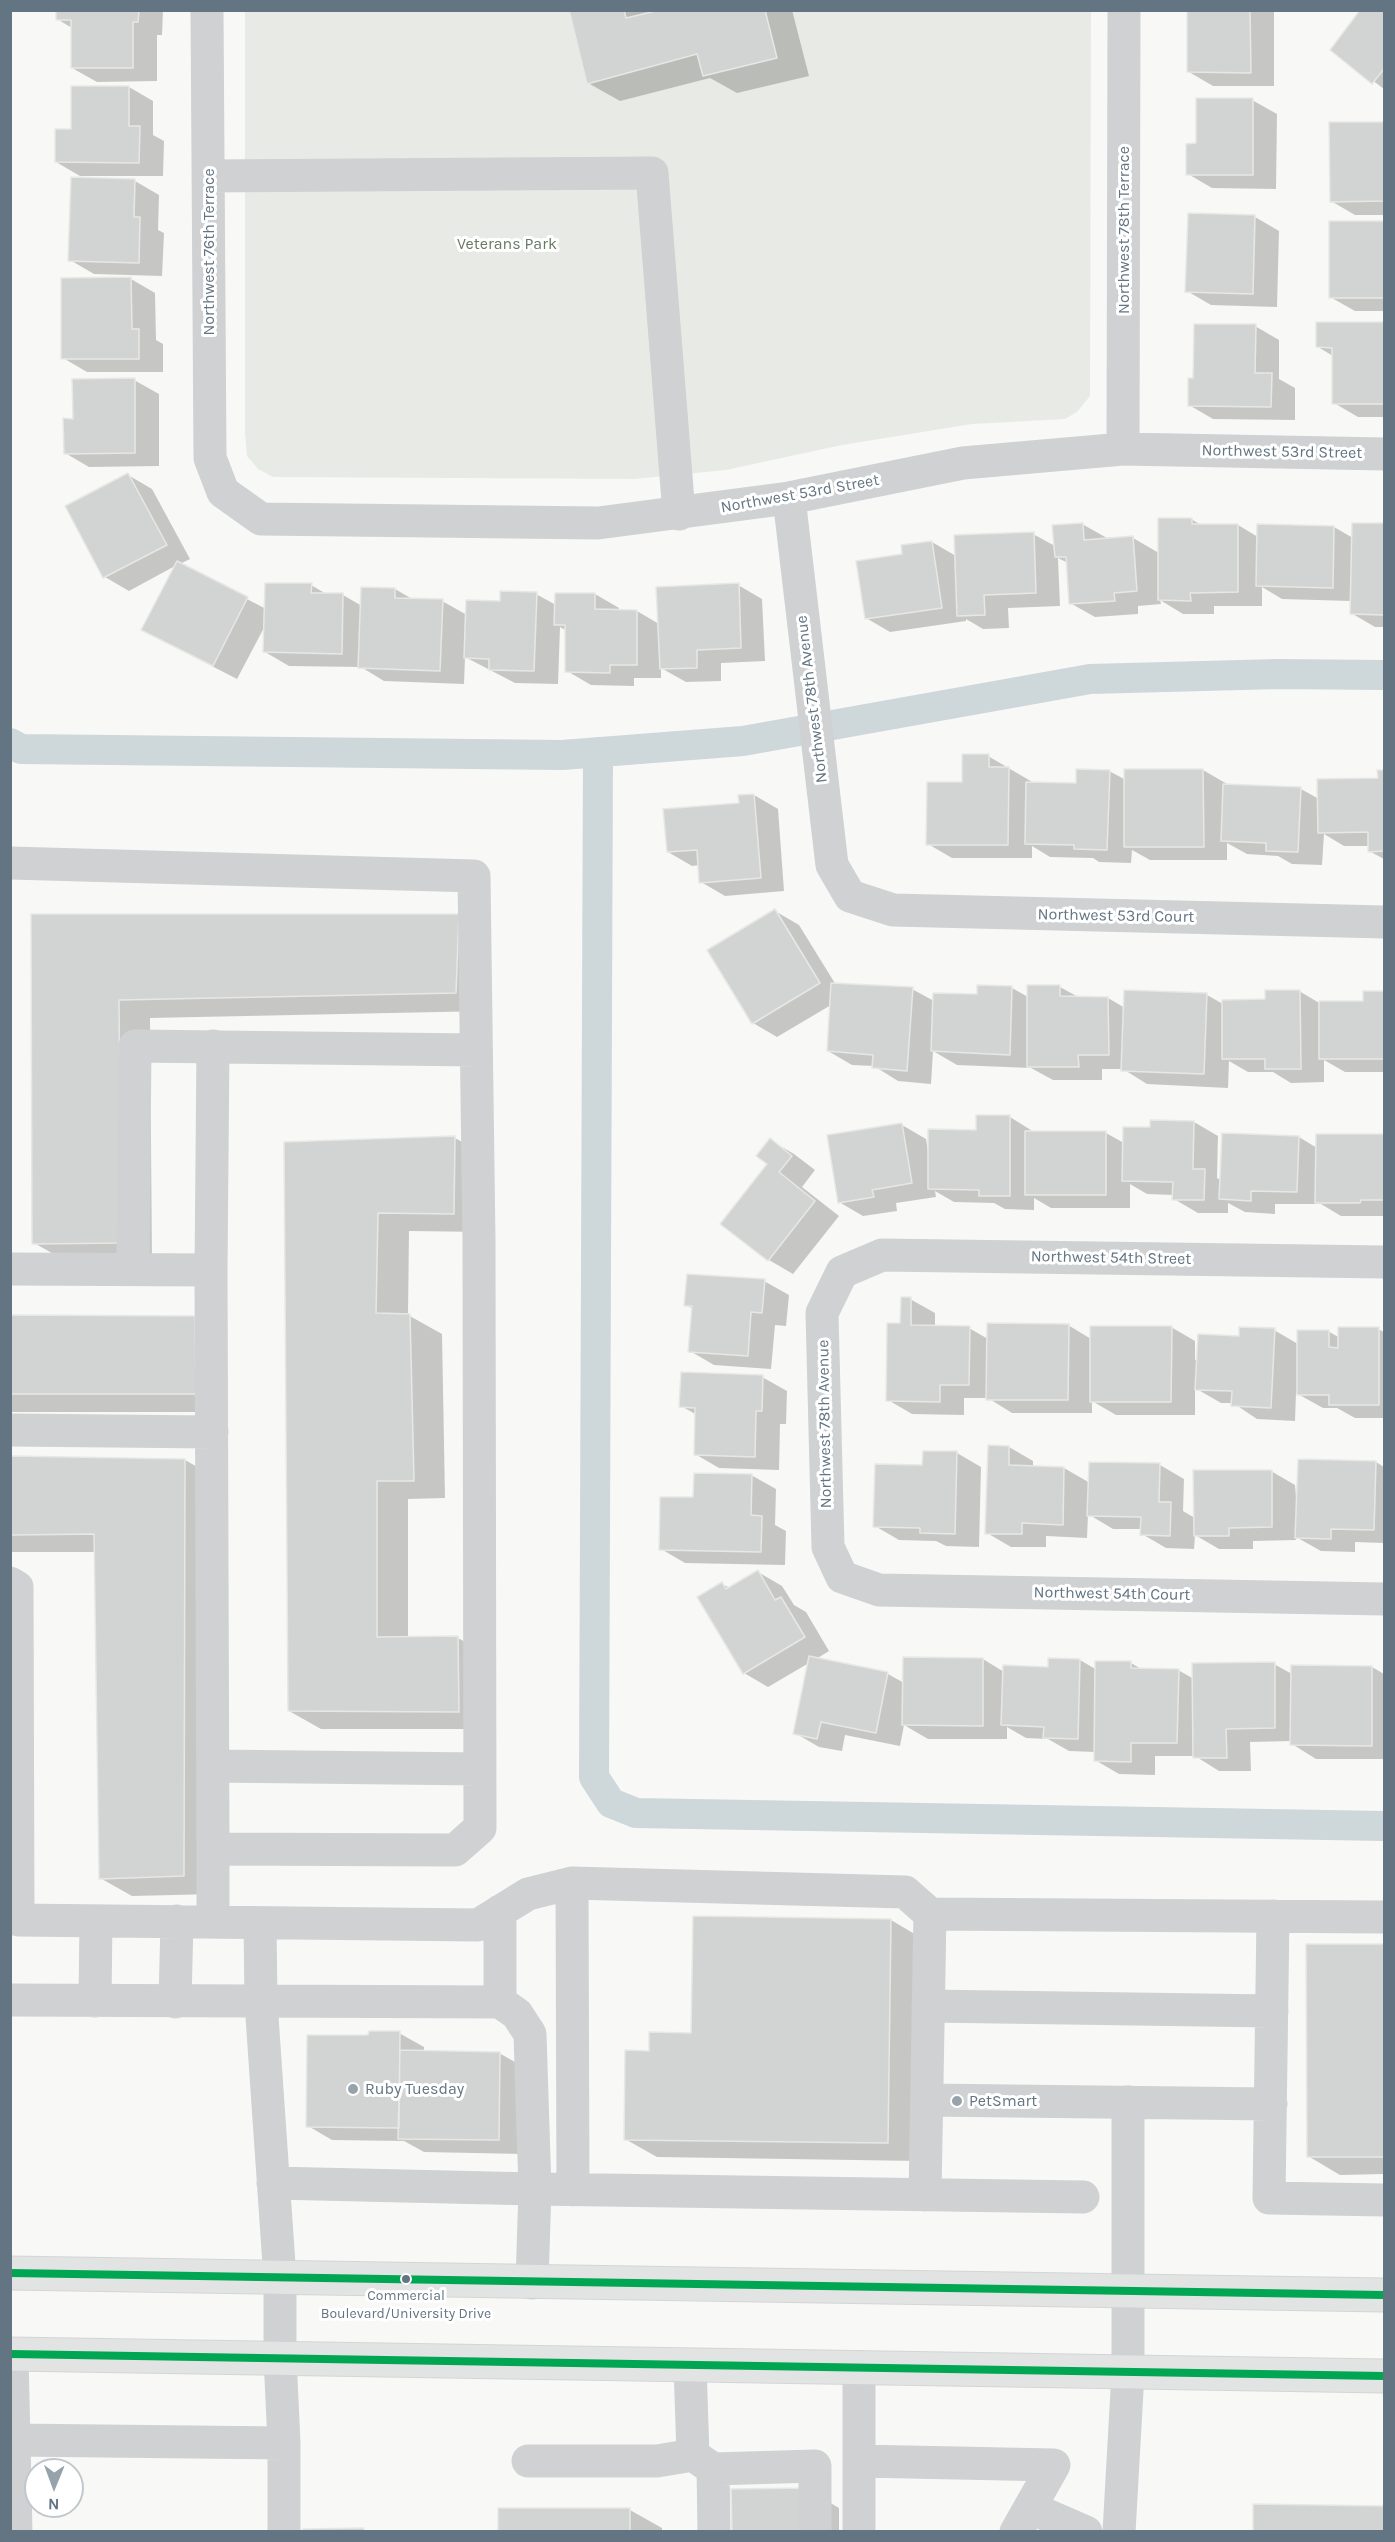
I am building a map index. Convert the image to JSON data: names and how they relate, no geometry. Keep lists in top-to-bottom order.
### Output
{
  "streets": {
    "street": [
      "Northwest 78th Terrace",
      "Northwest 76th Terrace",
      "Northwest 53rd Street",
      "Northwest 78th Avenue",
      "Northwest 53rd Court",
      "Northwest 54th Street",
      "Northwest 54th Court"
    ]
  },
  "crossings": [
    ["Northwest 78th Terrace", "Northwest 53rd Street"],
    ["Northwest 76th Terrace", "Northwest 53rd Street"],
    ["Northwest 53rd Street", "Northwest 78th Avenue"],
    ["Northwest 78th Avenue", "Northwest 53rd Court"],
    ["Northwest 78th Avenue", "Northwest 54th Street"],
    ["Northwest 78th Avenue", "Northwest 54th Court"]
  ],
  "parks": ["Veterans Park"],
  "places": ["Ruby Tuesday", "PetSmart", "Commercial Boulevard/University Drive"],
  "north": "bottom"
}
